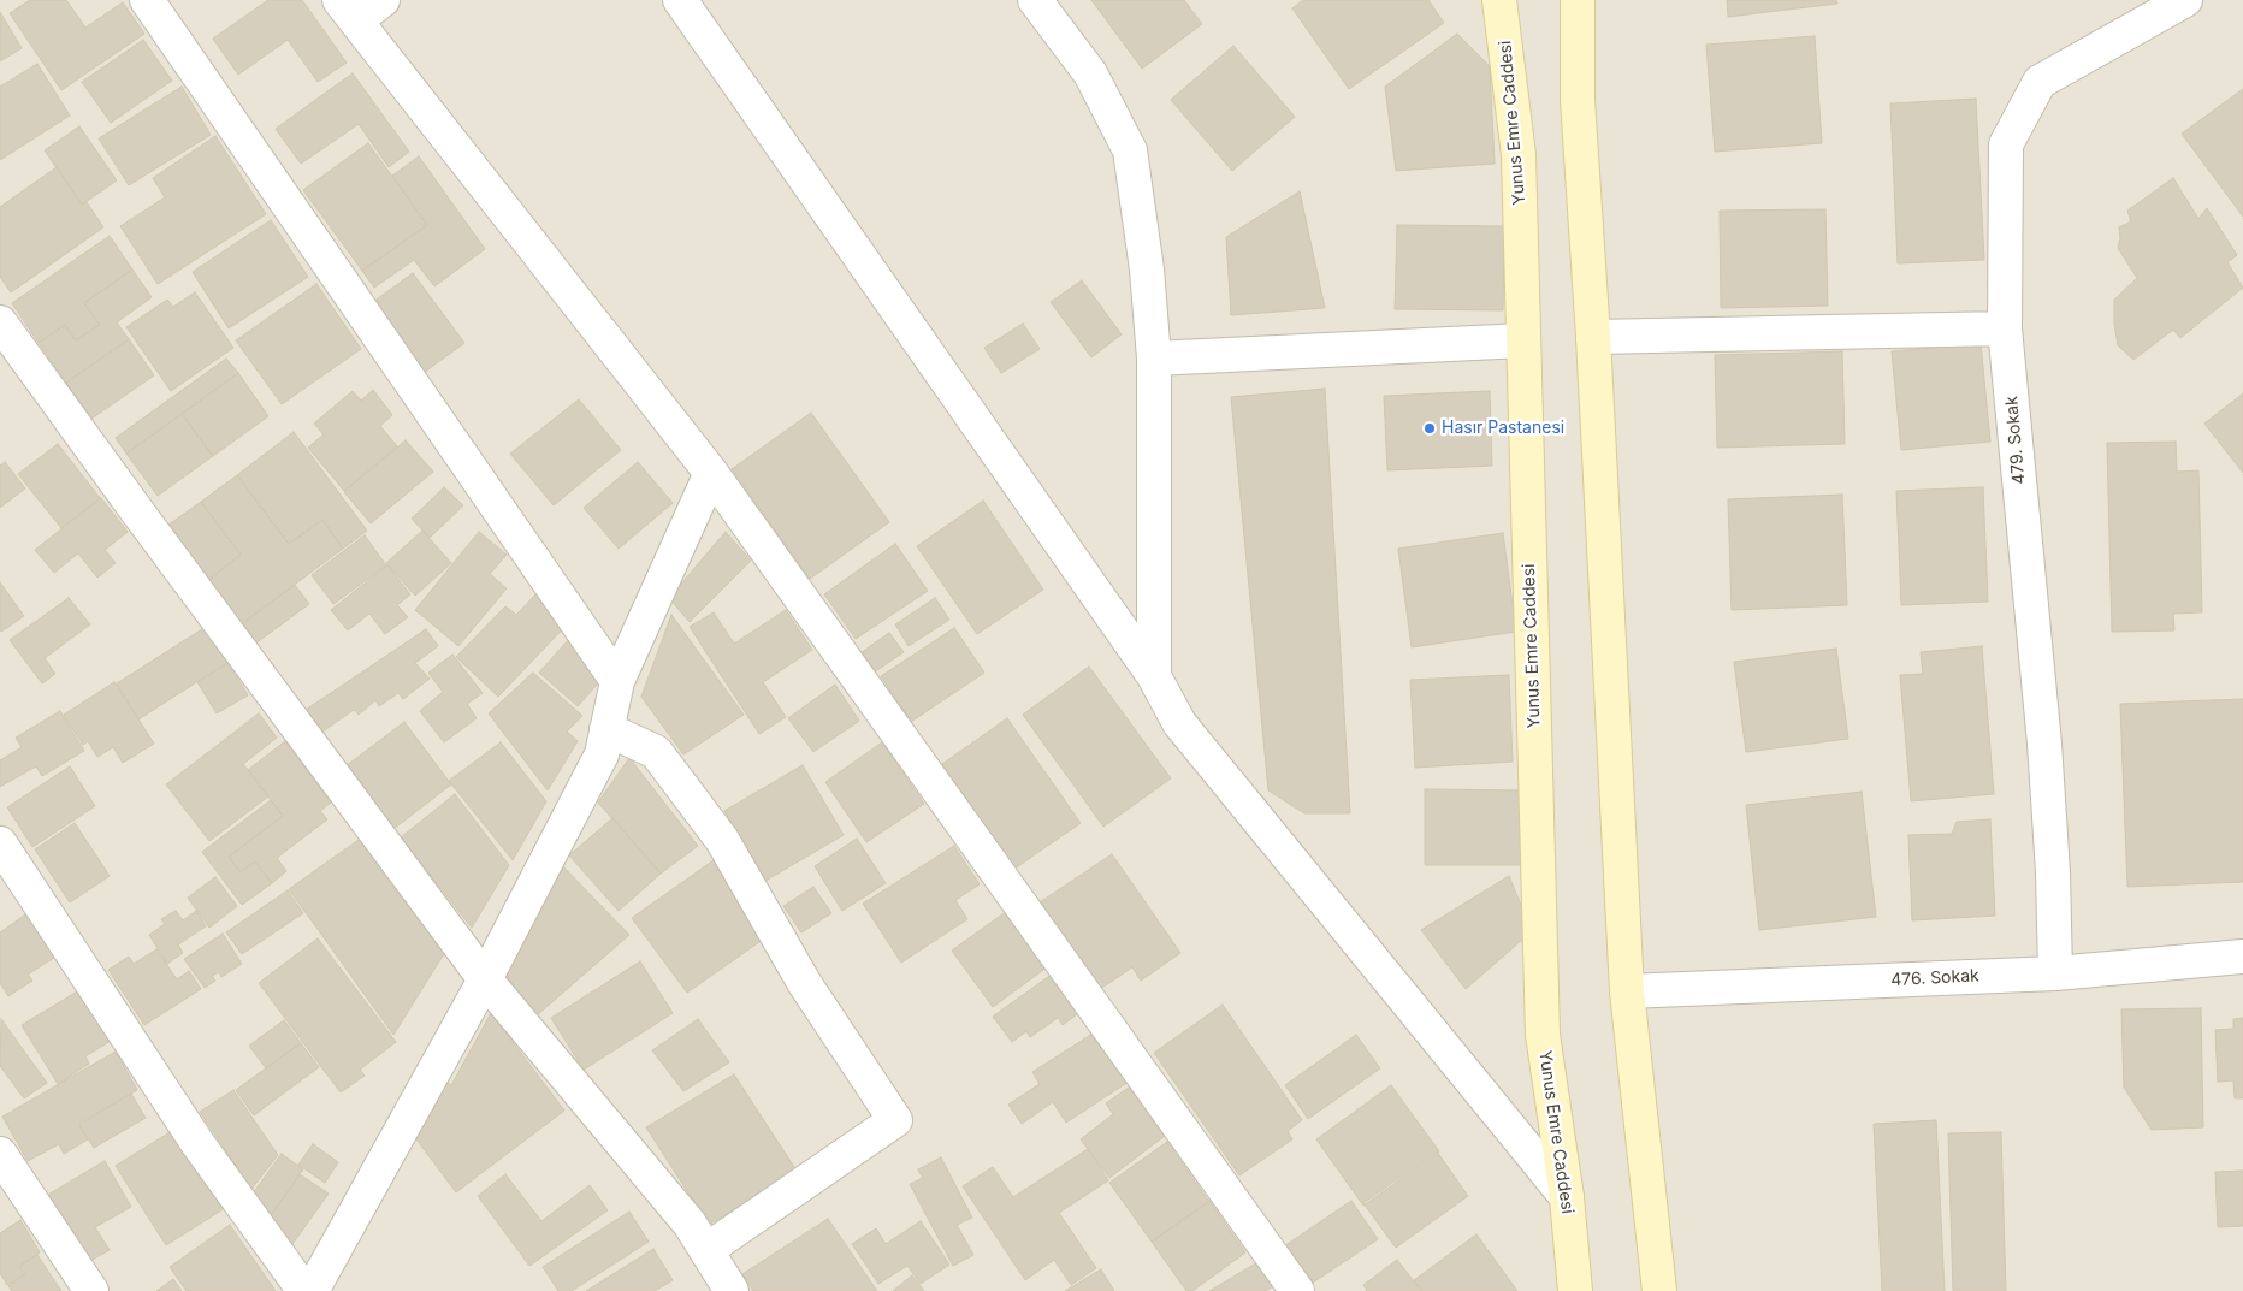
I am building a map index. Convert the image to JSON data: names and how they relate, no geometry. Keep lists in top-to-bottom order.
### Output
{
  "streets": {
    "main road": ["Yunus Emre Caddesi"],
    "street": ["479. Sokak", "476. Sokak"]
  },
  "crossings": [
    ["479. Sokak", "476. Sokak"]
  ],
  "places": ["Hasır Pastanesi"]
}
